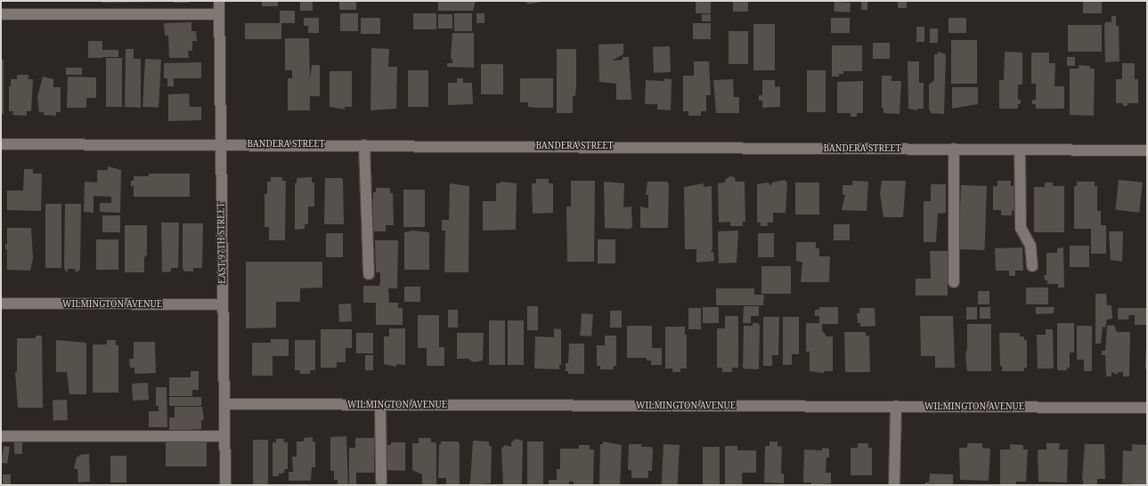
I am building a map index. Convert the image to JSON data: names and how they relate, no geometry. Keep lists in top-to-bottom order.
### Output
{
  "streets": {
    "street": ["BANDERA STREET", "EAST 97TH STREET", "WILMINGTON AVENUE"]
  },
  "crossings": [
    ["BANDERA STREET", "EAST 97TH STREET"],
    ["EAST 97TH STREET", "WILMINGTON AVENUE"]
  ]
}
